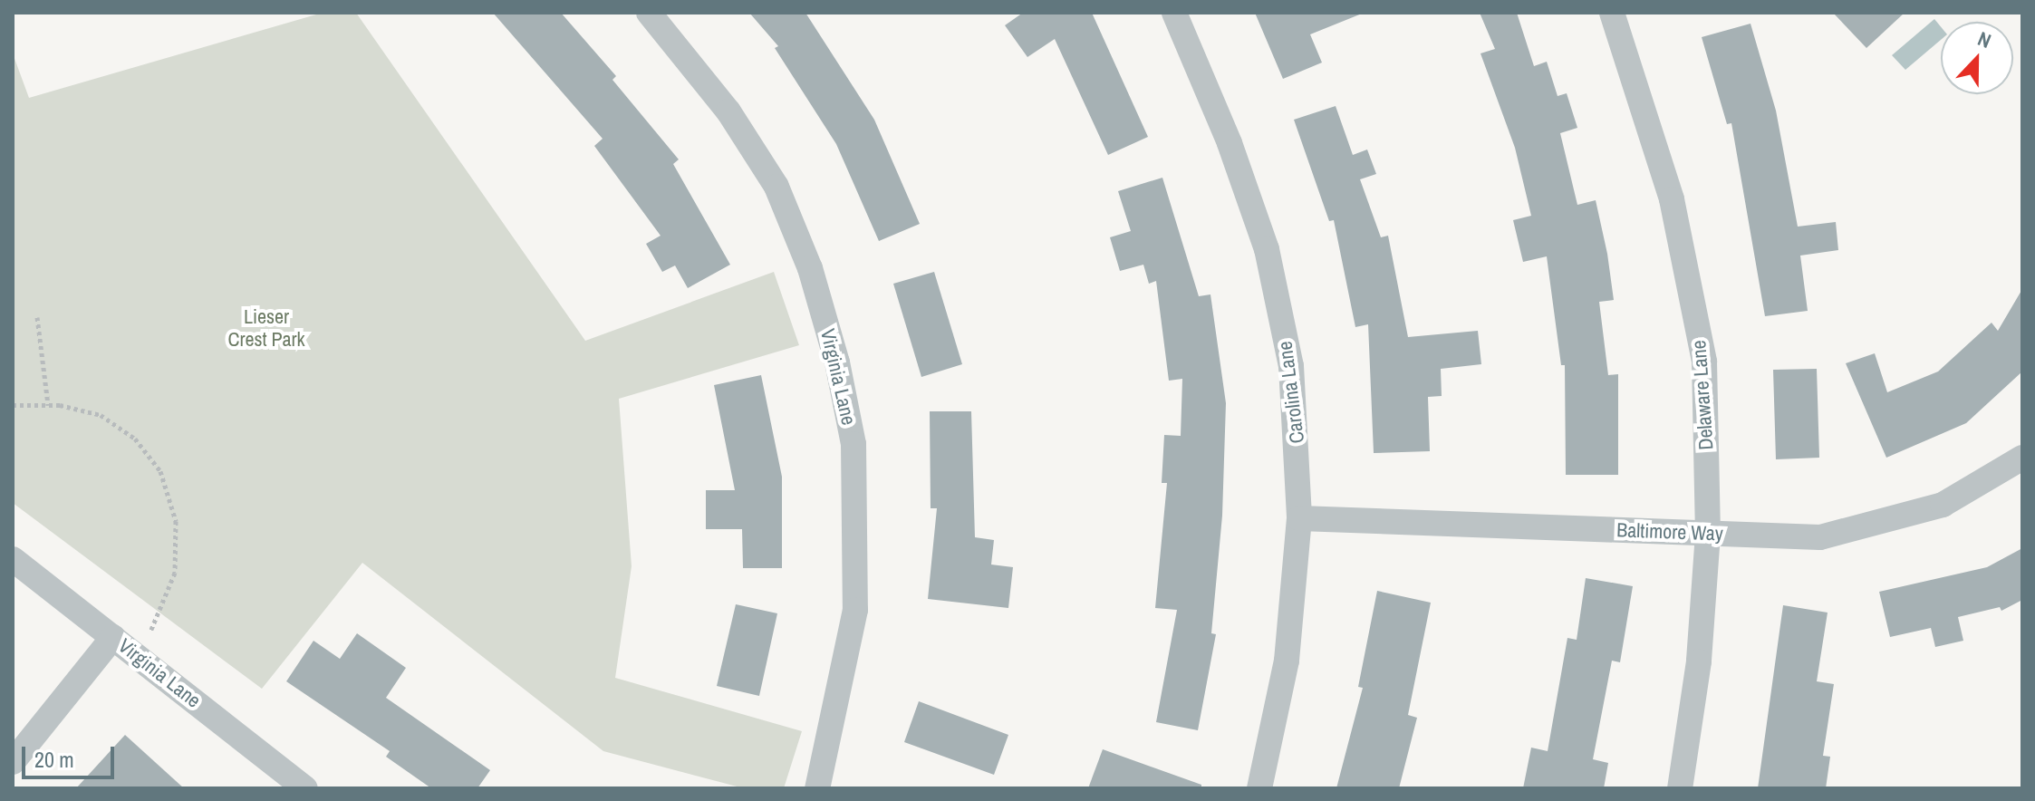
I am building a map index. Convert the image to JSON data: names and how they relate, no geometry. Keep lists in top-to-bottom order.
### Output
{
  "streets": {
    "street": [
      "Virginia Lane",
      "Carolina Lane",
      "Delaware Lane",
      "Baltimore Way"
    ]
  },
  "crossings": [
    ["Carolina Lane", "Baltimore Way"],
    ["Delaware Lane", "Baltimore Way"]
  ],
  "parks": ["Lieser Crest Park"],
  "scale_bar": "20 m",
  "north": "top"
}
